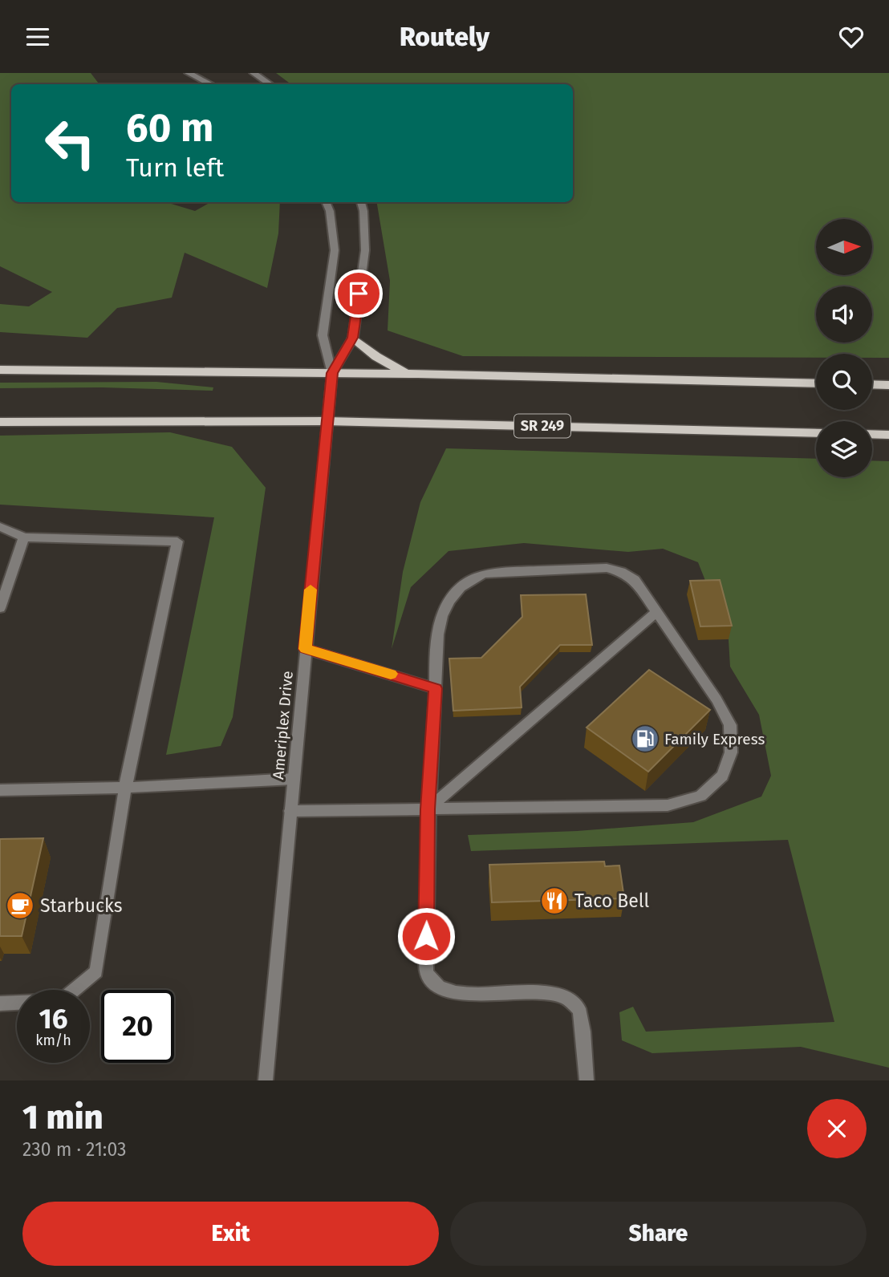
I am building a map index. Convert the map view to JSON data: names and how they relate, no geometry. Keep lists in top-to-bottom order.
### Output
{
  "streets": {
    "main road": ["SR 249"],
    "street": ["Ameriplex Drive"]
  },
  "crossings": [
    ["SR 249", "Ameriplex Drive"]
  ],
  "places": {
    "fuel station": ["Family Express"],
    "restaurant": ["Taco Bell"],
    "cafe": ["Starbucks"]
  },
  "north": "right",
  "page": {
    "header": "Routely",
    "turn": ["60 m", "Turn left"],
    "speed": "16 km/h",
    "limit": "20",
    "heading": ["1 min", "230 m · 21:03"],
    "buttons": ["Exit", "Share"]
  }
}
